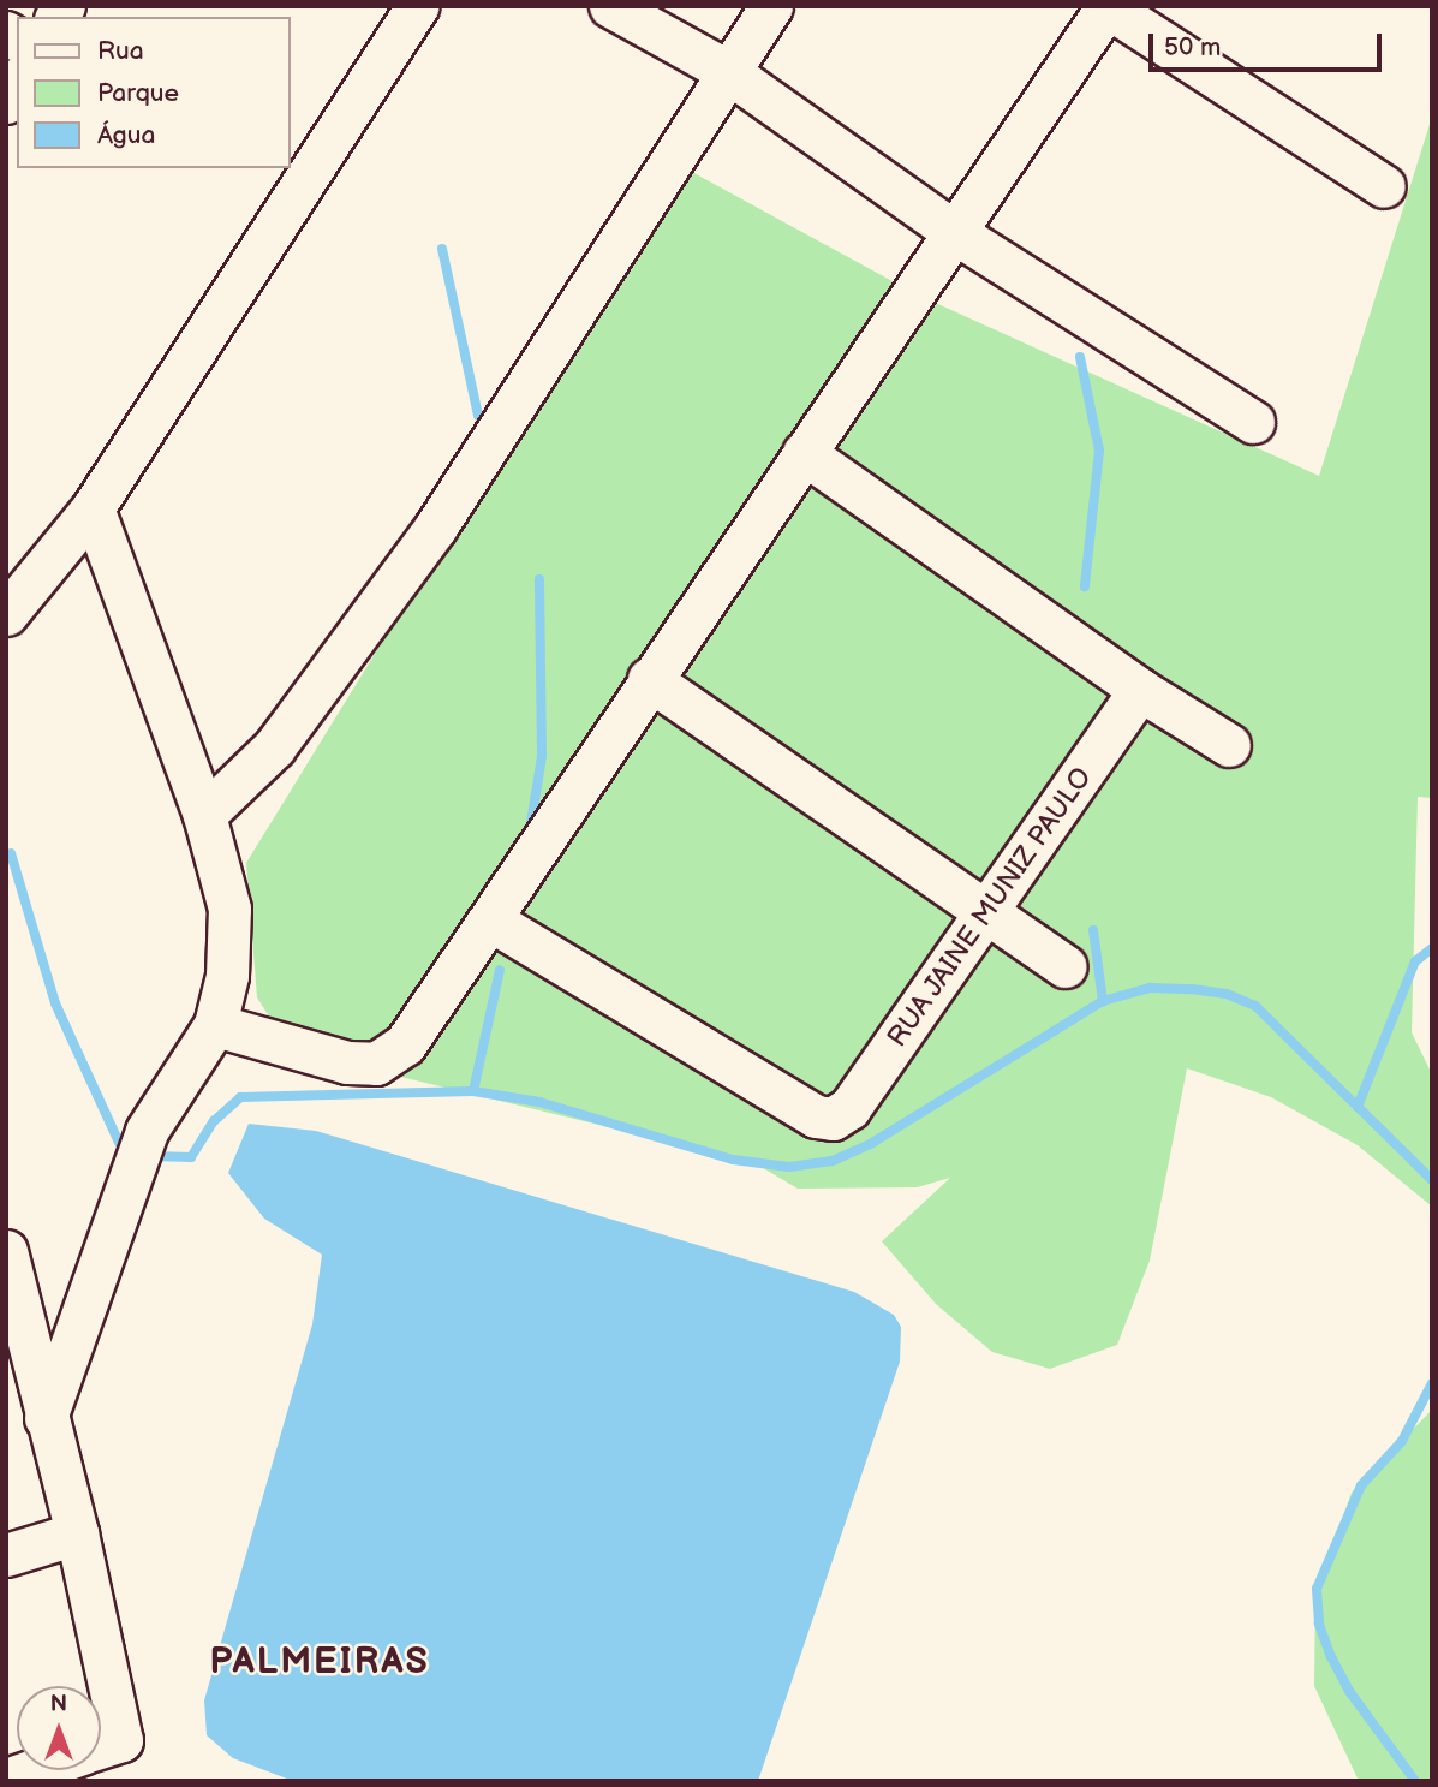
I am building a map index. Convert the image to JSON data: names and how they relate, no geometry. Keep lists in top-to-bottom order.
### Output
{
  "streets": {
    "street": ["RUA JAINE MUNIZ PAULO"]
  },
  "districts": ["PALMEIRAS"],
  "legend": ["Rua", "Parque", "Água"],
  "scale_bar": "50 m",
  "north": "top"
}
